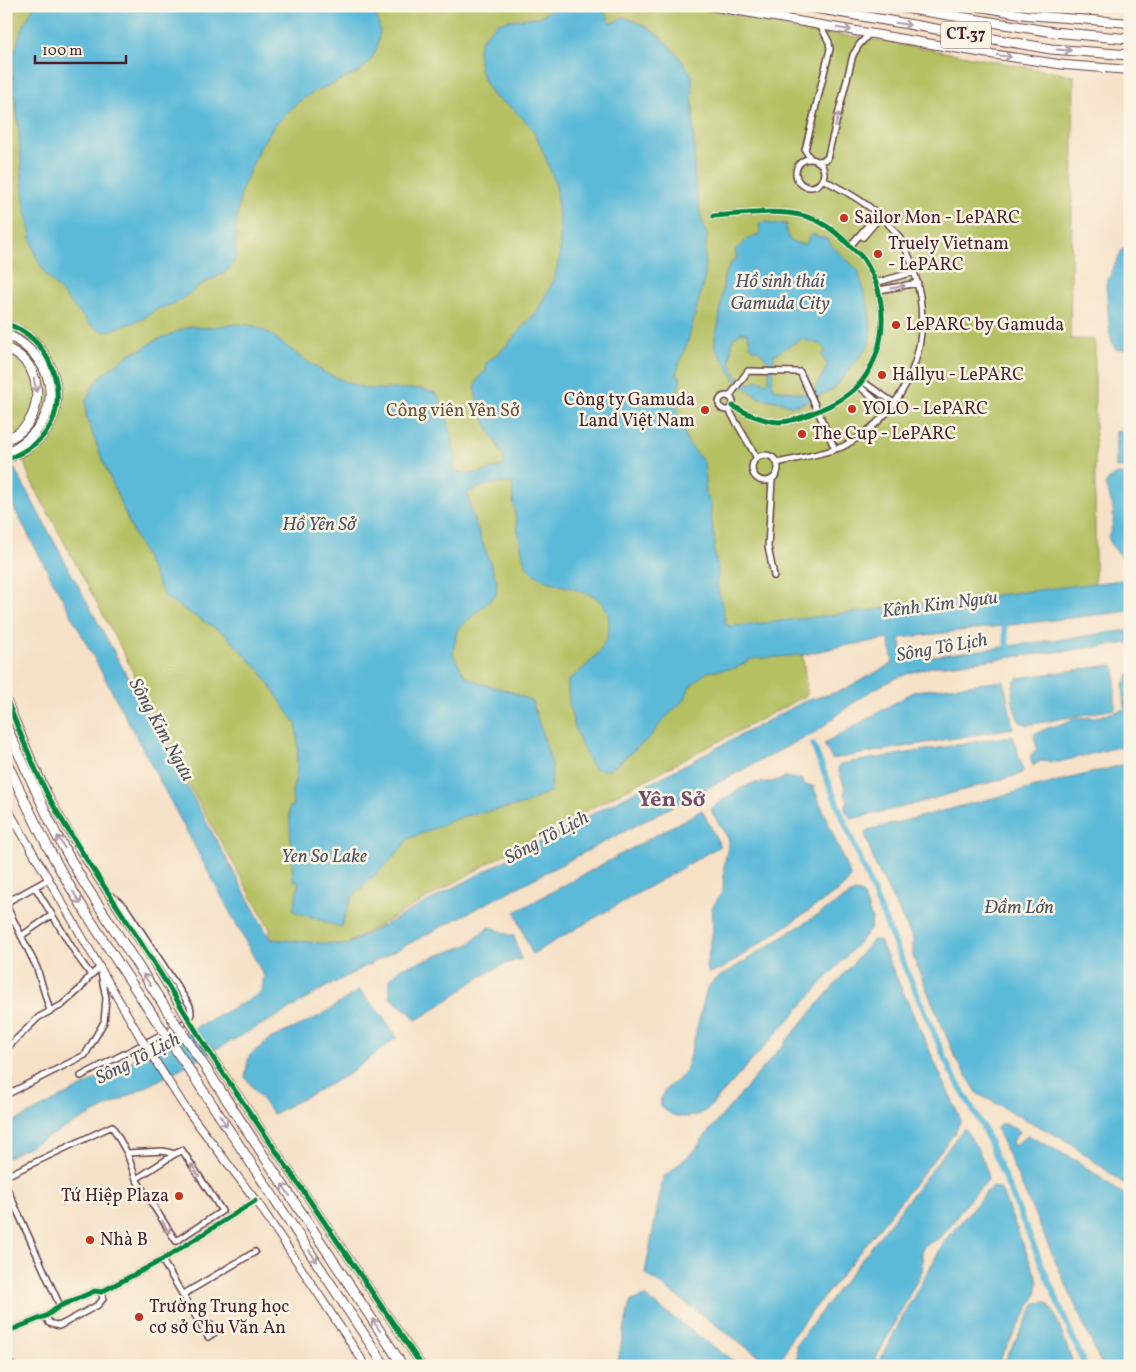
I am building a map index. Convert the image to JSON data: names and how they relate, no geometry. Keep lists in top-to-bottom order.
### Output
{
  "streets": {
    "highway": ["CT.37"]
  },
  "districts": ["Yên Sở"],
  "water": [
    "Hồ sinh thái Gamuda City",
    "Hồ Yên Sở",
    "Kênh Kim Ngưu",
    "Sông Tô Lịch",
    "Sông Kim Ngưu",
    "Yen So Lake",
    "Đầm Lớn"
  ],
  "parks": ["Công viên Yên Sở"],
  "places": [
    "Sailor Mon - LePARC",
    "Truely Vietnam - LePARC",
    "LePARC by Gamuda",
    "Hallyu - LePARC",
    "YOLO - LePARC",
    "Công ty Gamuda Land Việt Nam",
    "The Cup - LePARC",
    "Tứ Hiệp Plaza",
    "Nhà B",
    "Trường Trung học cơ sở Chu Văn An"
  ],
  "scale_bar": "100 m"
}
